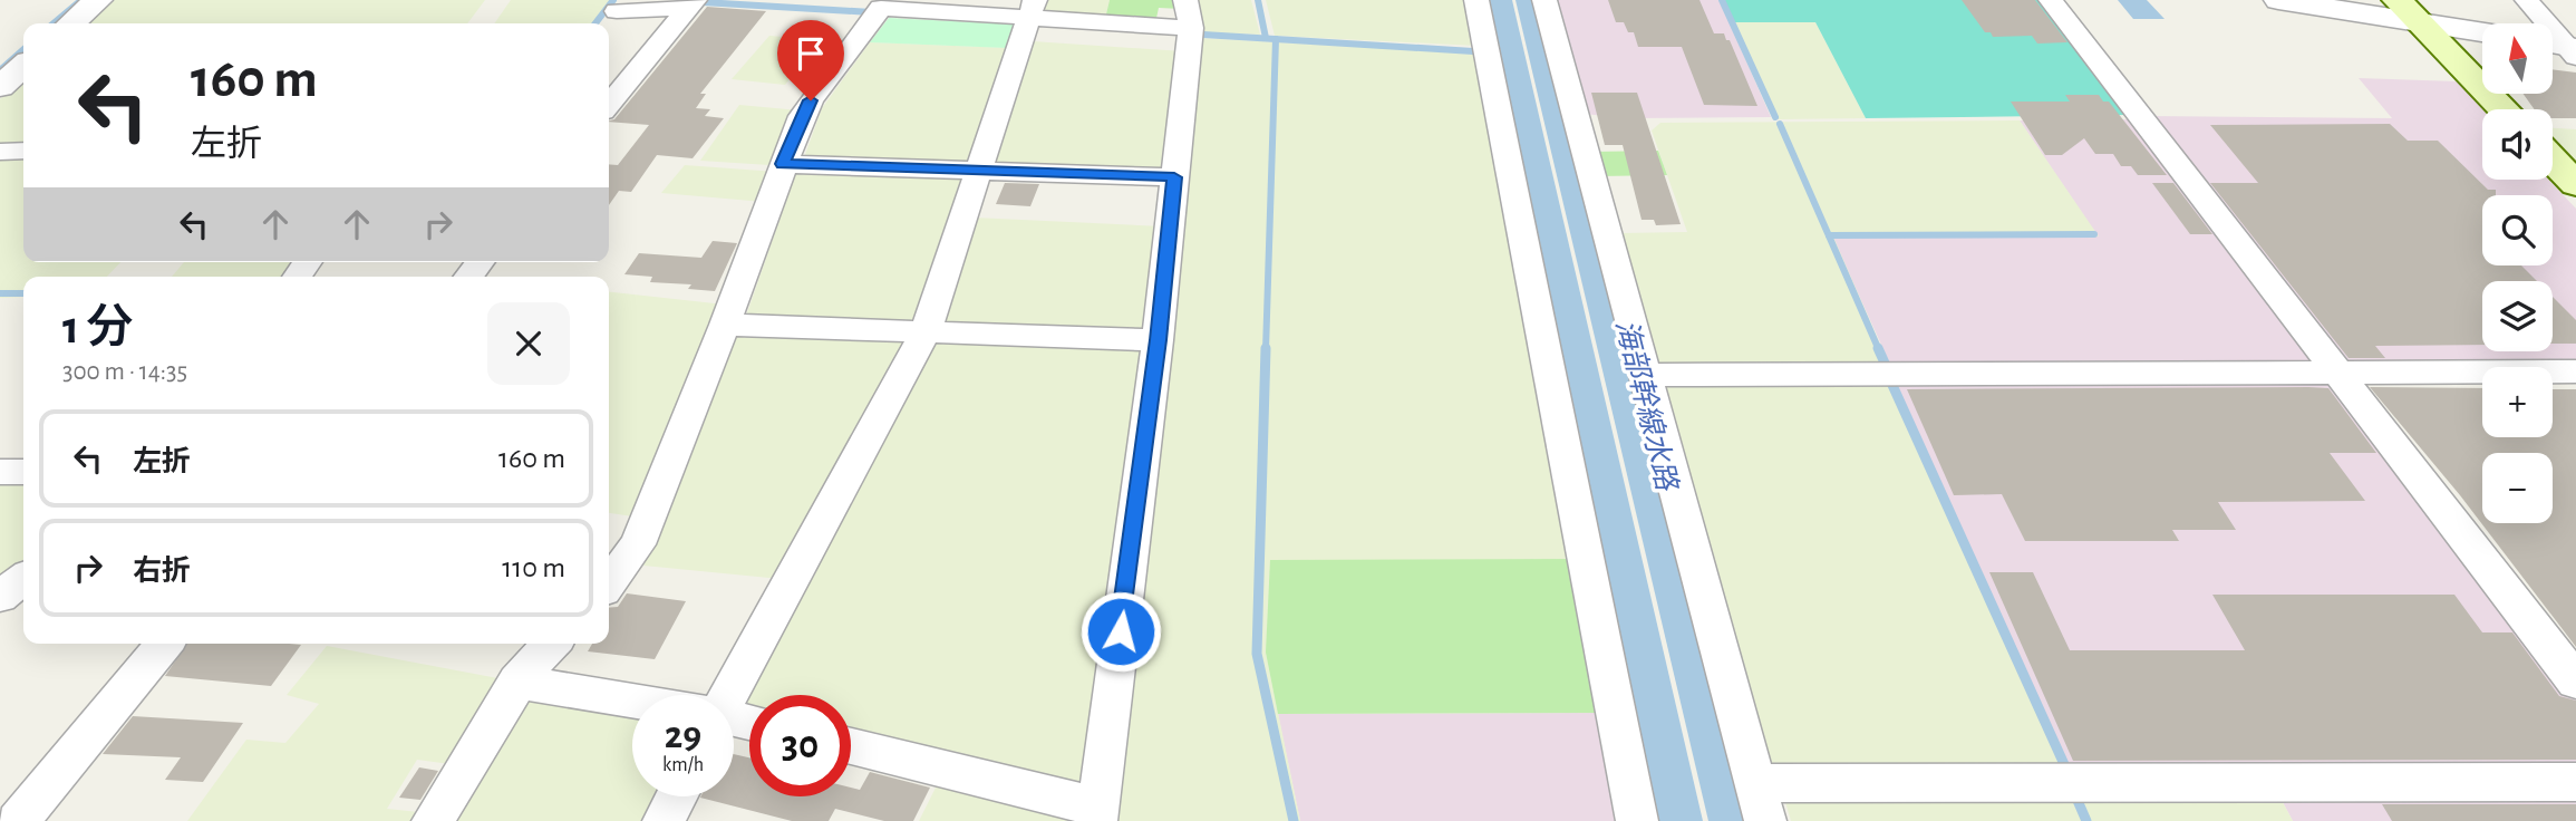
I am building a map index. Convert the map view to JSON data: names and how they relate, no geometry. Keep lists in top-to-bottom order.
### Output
{
  "water": ["海部幹線水路"],
  "north": "top",
  "page": {
    "map_buttons": ["+", "−"],
    "turn": ["160 m", "左折"],
    "heading": ["1 分", "300 m · 14:35"],
    "list": [
      {
        "name": "左折",
        "value": "160 m"
      },
      {
        "name": "右折",
        "value": "110 m"
      }
    ],
    "speed": "29 km/h",
    "limit": "30"
  }
}
